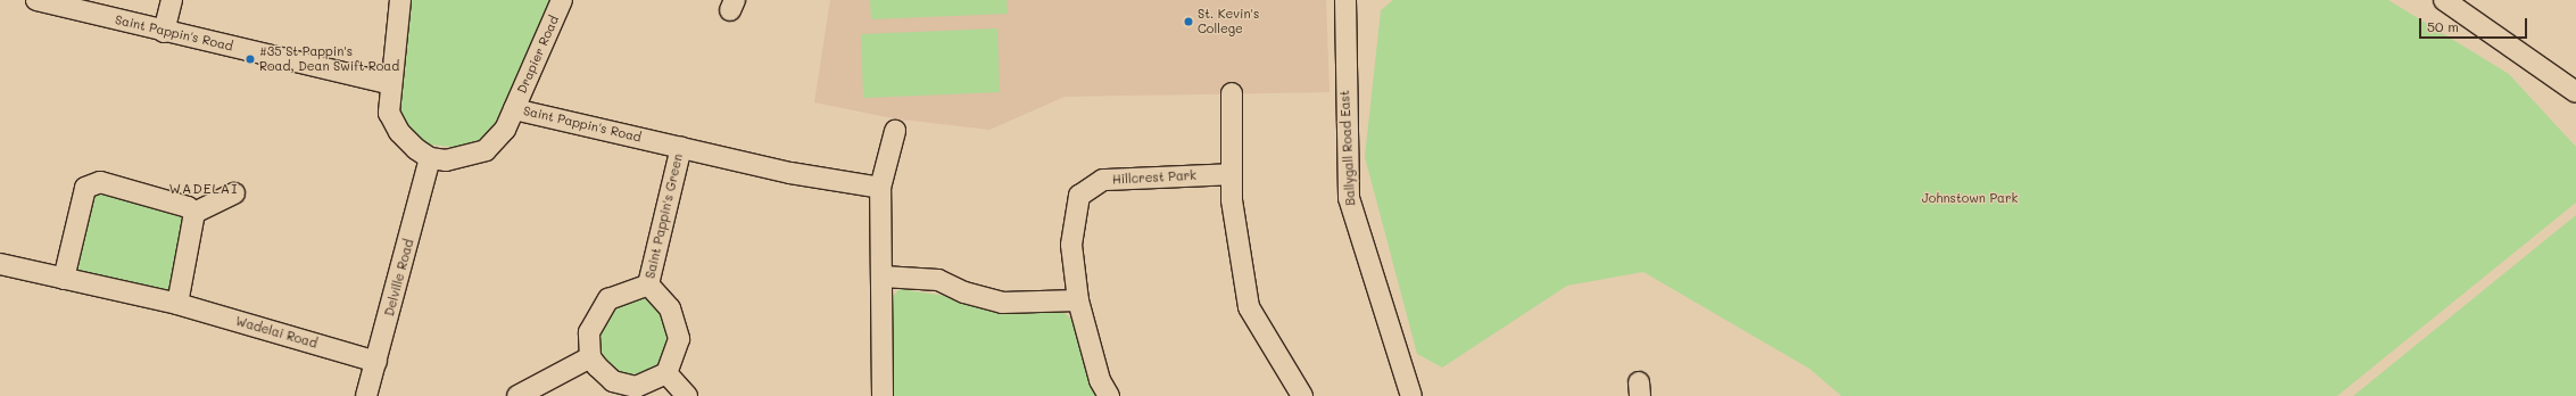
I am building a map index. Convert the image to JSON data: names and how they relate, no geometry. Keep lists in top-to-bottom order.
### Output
{
  "streets": {
    "street": [
      "Saint Pappin's Road",
      "Drapier Road",
      "Ballygall Road East",
      "Hillcrest Park",
      "Saint Pappin's Green",
      "Delville Road",
      "Wadelai Road"
    ]
  },
  "crossings": [
    ["Saint Pappin's Road", "Drapier Road"],
    ["Saint Pappin's Road", "Saint Pappin's Green"],
    ["Saint Pappin's Road", "Delville Road"],
    ["Delville Road", "Wadelai Road"]
  ],
  "districts": ["WADELAI"],
  "parks": ["Johnstown Park"],
  "places": ["St. Kevin's College", "#35 St Pappin's Road, Dean Swift Road"],
  "scale_bar": "50 m"
}
